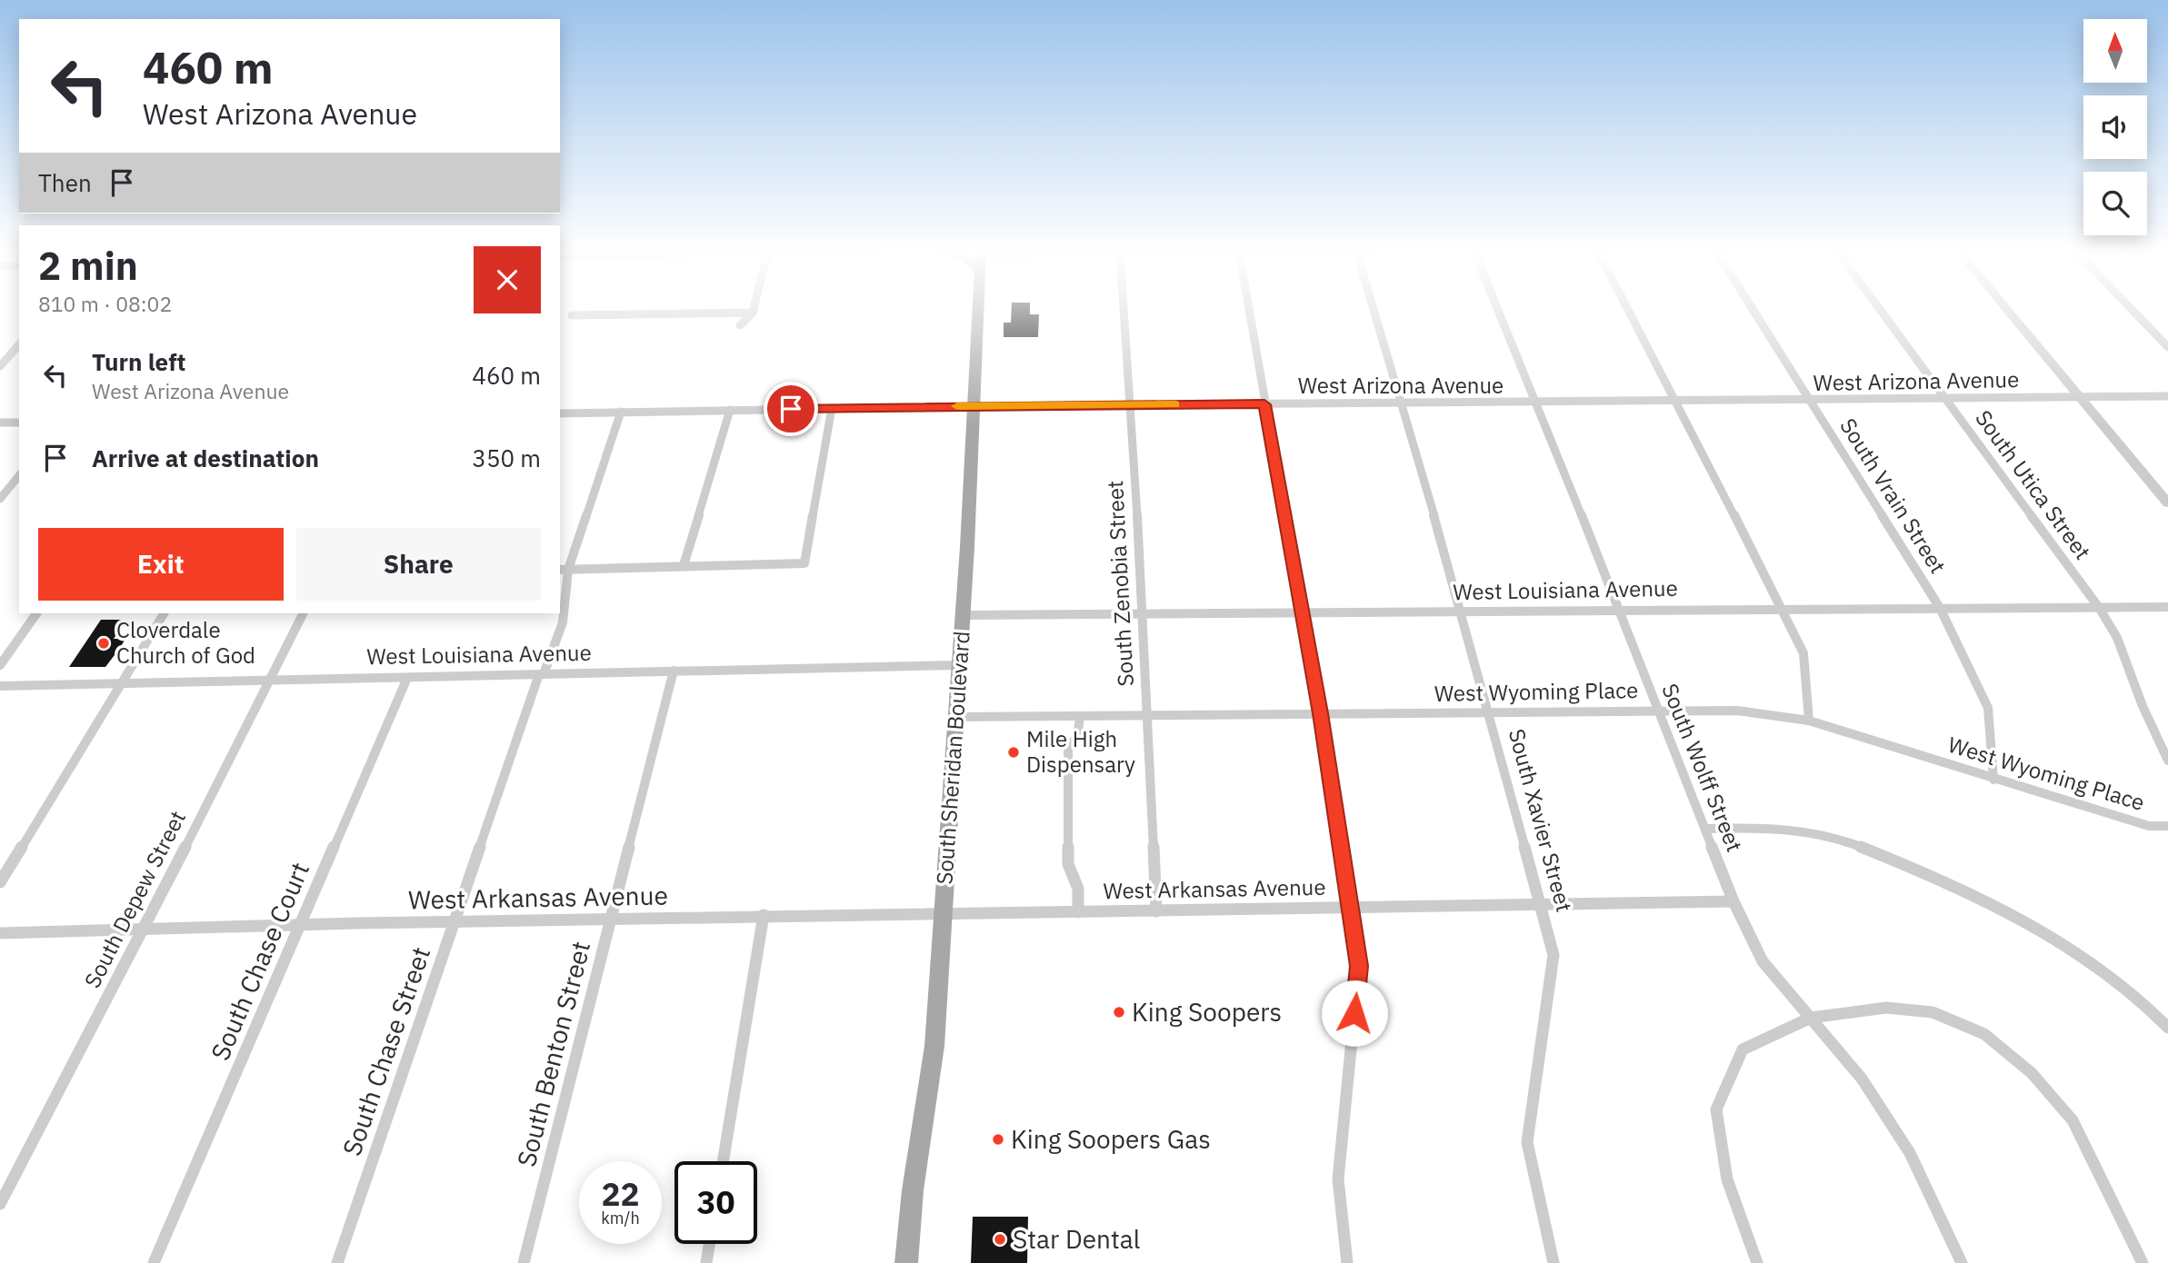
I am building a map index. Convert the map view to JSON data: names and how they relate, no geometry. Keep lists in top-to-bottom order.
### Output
{
  "streets": {
    "main road": ["South Sheridan Boulevard"],
    "street": [
      "West Arizona Avenue",
      "South Utica Street",
      "South Vrain Street",
      "South Zenobia Street",
      "West Louisiana Avenue",
      "West Wyoming Place",
      "South Wolff Street",
      "South Xavier Street",
      "West Arkansas Avenue",
      "South Depew Street",
      "South Chase Court",
      "South Chase Street",
      "South Benton Street"
    ]
  },
  "crossings": [
    ["West Arizona Avenue", "South Utica Street"],
    ["West Arizona Avenue", "South Vrain Street"],
    ["West Arizona Avenue", "South Zenobia Street"],
    ["West Arizona Avenue", "South Sheridan Boulevard"],
    ["West Arizona Avenue", "South Wolff Street"],
    ["West Arizona Avenue", "South Xavier Street"],
    ["West Arizona Avenue", "South Chase Street"],
    ["South Utica Street", "West Louisiana Avenue"],
    ["South Vrain Street", "West Louisiana Avenue"],
    ["South Vrain Street", "West Wyoming Place"],
    ["South Zenobia Street", "West Louisiana Avenue"],
    ["South Zenobia Street", "West Wyoming Place"],
    ["South Zenobia Street", "West Arkansas Avenue"],
    ["West Louisiana Avenue", "South Sheridan Boulevard"],
    ["West Louisiana Avenue", "South Wolff Street"],
    ["West Louisiana Avenue", "South Xavier Street"],
    ["West Louisiana Avenue", "South Depew Street"],
    ["West Louisiana Avenue", "South Chase Court"],
    ["West Louisiana Avenue", "South Chase Street"],
    ["West Louisiana Avenue", "South Benton Street"],
    ["West Wyoming Place", "South Sheridan Boulevard"],
    ["West Wyoming Place", "South Wolff Street"],
    ["West Wyoming Place", "South Xavier Street"],
    ["West Wyoming Place", "West Arkansas Avenue"],
    ["South Sheridan Boulevard", "West Arkansas Avenue"],
    ["South Wolff Street", "West Arkansas Avenue"],
    ["South Xavier Street", "West Arkansas Avenue"],
    ["West Arkansas Avenue", "South Depew Street"],
    ["West Arkansas Avenue", "South Chase Court"],
    ["West Arkansas Avenue", "South Chase Street"],
    ["West Arkansas Avenue", "South Benton Street"]
  ],
  "places": [
    "Cloverdale Church of God",
    "Mile High Dispensary",
    "King Soopers",
    "King Soopers Gas",
    "Star Dental"
  ],
  "north": "top",
  "page": {
    "turn": ["460 m", "West Arizona Avenue"],
    "then": "Then",
    "heading": ["2 min", "810 m · 08:02"],
    "list": [
      {
        "name": "Turn left",
        "note": "West Arizona Avenue",
        "value": "460 m"
      },
      {
        "name": "Arrive at destination",
        "value": "350 m"
      }
    ],
    "buttons": ["Exit", "Share"],
    "speed": "22 km/h",
    "limit": "30"
  }
}
